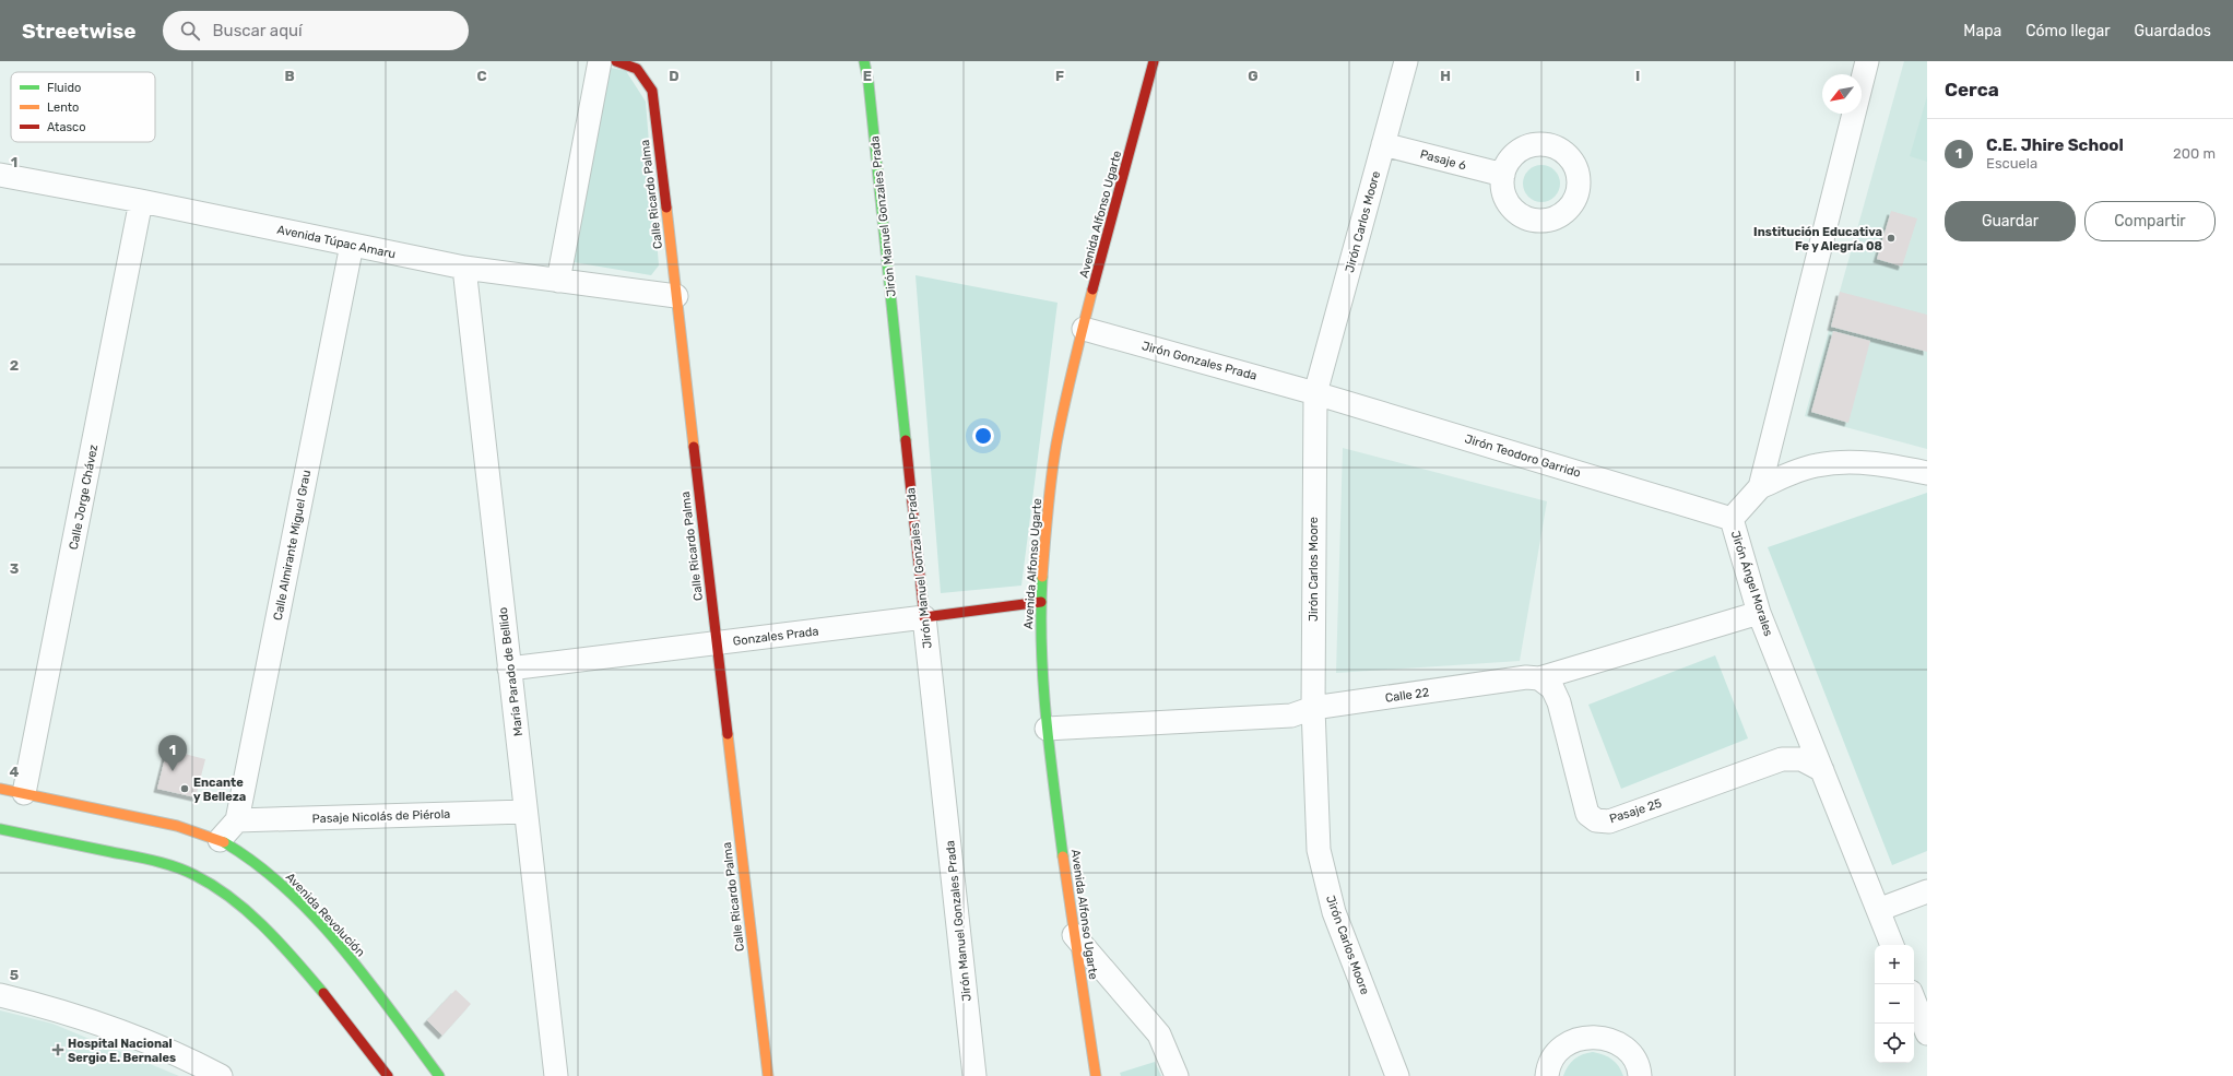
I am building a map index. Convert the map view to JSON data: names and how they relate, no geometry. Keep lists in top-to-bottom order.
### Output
{
  "streets": {
    "street": [
      "Pasaje 6",
      "Calle Ricardo Palma",
      "Avenida Alfonso Ugarte",
      "Jirón Manuel Gonzales Prada",
      "Jirón Carlos Moore",
      "Avenida Túpac Amaru",
      "Jirón Gonzales Prada",
      "Jirón Teodoro Garrido",
      "Calle Jorge Chávez",
      "Calle Almirante Miguel Grau",
      "Jirón Ángel Morales",
      "Gonzales Prada",
      "María Parado de Bellido",
      "Calle 22",
      "Pasaje 25",
      "Pasaje Nicolás de Piérola",
      "Avenida Revolución"
    ]
  },
  "crossings": [
    ["Pasaje 6", "Jirón Carlos Moore"],
    ["Calle Ricardo Palma", "Avenida Túpac Amaru"],
    ["Calle Ricardo Palma", "Gonzales Prada"],
    ["Avenida Alfonso Ugarte", "Jirón Gonzales Prada"],
    ["Avenida Alfonso Ugarte", "Gonzales Prada"],
    ["Avenida Alfonso Ugarte", "Calle 22"],
    ["Jirón Manuel Gonzales Prada", "Gonzales Prada"],
    ["Jirón Carlos Moore", "Jirón Gonzales Prada"],
    ["Jirón Carlos Moore", "Jirón Teodoro Garrido"],
    ["Jirón Carlos Moore", "Calle 22"],
    ["Avenida Túpac Amaru", "Calle Jorge Chávez"],
    ["Avenida Túpac Amaru", "Calle Almirante Miguel Grau"],
    ["Avenida Túpac Amaru", "María Parado de Bellido"],
    ["Jirón Gonzales Prada", "Jirón Teodoro Garrido"],
    ["Jirón Teodoro Garrido", "Jirón Ángel Morales"],
    ["Calle Jorge Chávez", "Avenida Revolución"],
    ["Calle Almirante Miguel Grau", "Pasaje Nicolás de Piérola"],
    ["Jirón Ángel Morales", "Calle 22"],
    ["Jirón Ángel Morales", "Pasaje 25"],
    ["Gonzales Prada", "María Parado de Bellido"],
    ["María Parado de Bellido", "Pasaje Nicolás de Piérola"],
    ["Calle 22", "Pasaje 25"]
  ],
  "places": {
    "other": ["Institución Educativa Fe y Alegría 08", "Encante y Belleza"],
    "health": ["Hospital Nacional Sergio E. Bernales"]
  },
  "legend": ["Fluido", "Lento", "Atasco"],
  "north": "bottom left",
  "page": {
    "header": "Streetwise",
    "search": "Buscar aquí",
    "nav": ["Mapa", "Cómo llegar", "Guardados"],
    "heading": "Cerca",
    "list": [
      {
        "mark": "1",
        "name": "C.E. Jhire School",
        "note": "Escuela",
        "value": "200 m"
      }
    ],
    "buttons": ["Guardar", "Compartir"],
    "pins": "1",
    "map_buttons": ["+", "−"]
  },
  "grid": {
    "columns": [
      "B",
      "C",
      "D",
      "E",
      "F",
      "G",
      "H",
      "I"
    ],
    "rows": [
      "1",
      "2",
      "3",
      "4",
      "5"
    ]
  }
}
